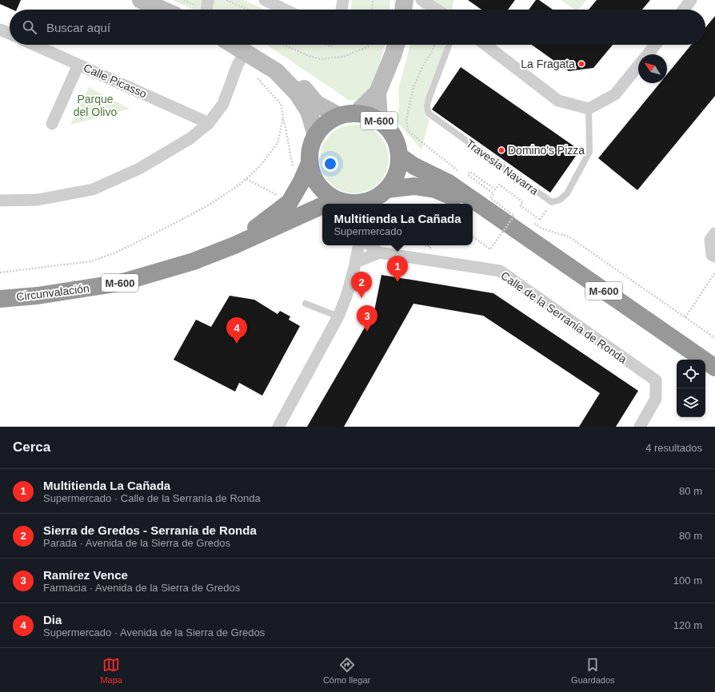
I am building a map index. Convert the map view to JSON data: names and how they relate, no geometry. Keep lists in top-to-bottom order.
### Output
{
  "streets": {
    "highway": ["M-600", "Circunvalación"],
    "street": ["Calle Picasso", "Calle de la Serranía de Ronda"],
    "lane": ["Travesía Navarra"]
  },
  "crossings": [
    ["M-600", "Circunvalación"]
  ],
  "parks": ["Parque del Olivo"],
  "places": ["La Fragata", "Domino's Pizza"],
  "north": "top left",
  "page": {
    "search": "Buscar aquí",
    "popup": ["Multitienda La Cañada", "Supermercado"],
    "pins": [
      "1",
      "2",
      "3",
      "4"
    ],
    "heading": ["Cerca", "4 resultados"],
    "list": [
      {
        "mark": "1",
        "name": "Multitienda La Cañada",
        "note": "Supermercado · Calle de la Serranía de Ronda",
        "value": "80 m"
      },
      {
        "mark": "2",
        "name": "Sierra de Gredos - Serranía de Ronda",
        "note": "Parada · Avenida de la Sierra de Gredos",
        "value": "80 m"
      },
      {
        "mark": "3",
        "name": "Ramírez Vence",
        "note": "Farmacia · Avenida de la Sierra de Gredos",
        "value": "100 m"
      },
      {
        "mark": "4",
        "name": "Dia",
        "note": "Supermercado · Avenida de la Sierra de Gredos",
        "value": "120 m"
      }
    ],
    "nav": ["Mapa", "Cómo llegar", "Guardados"]
  }
}
